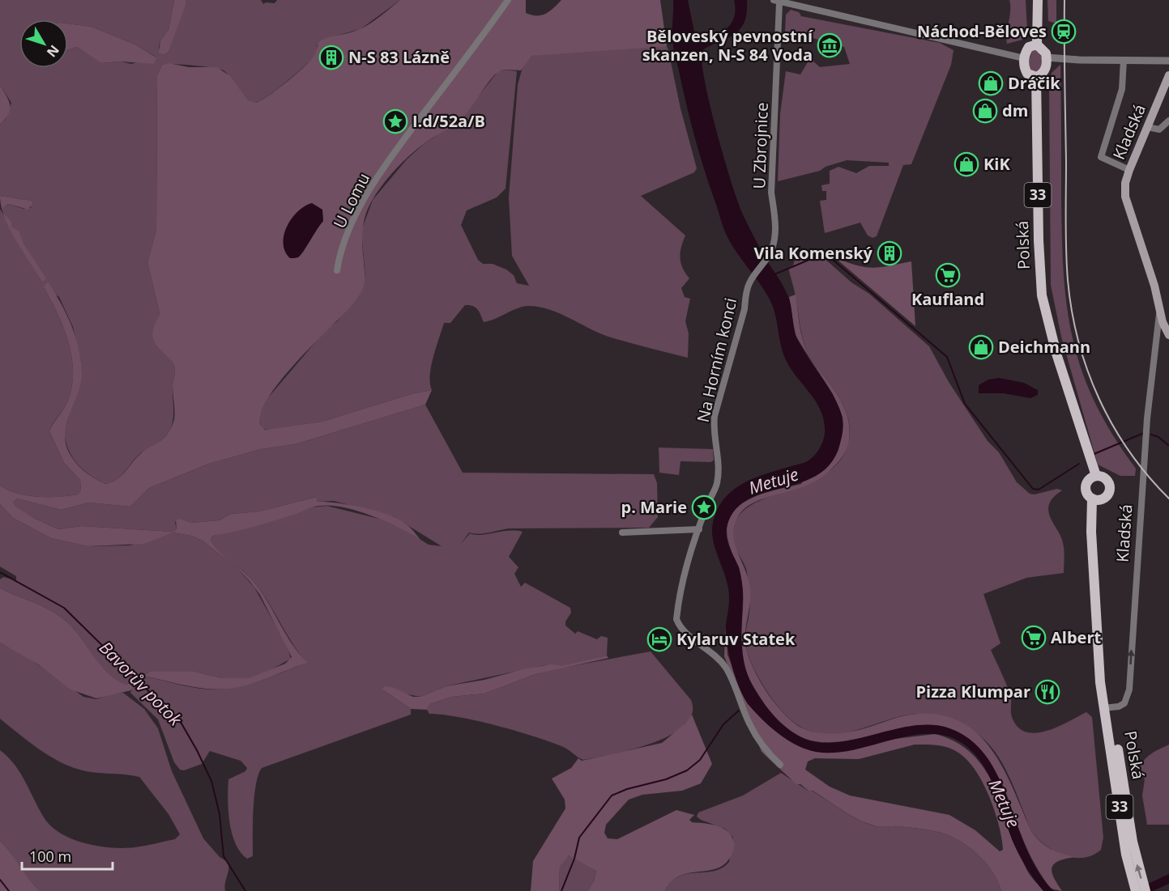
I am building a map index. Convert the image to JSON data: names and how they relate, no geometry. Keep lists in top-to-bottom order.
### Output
{
  "streets": {
    "main road": ["Kladská", "33", "Polská"],
    "street": ["U Zbrojnice", "U Lomu", "Na Horním konci"]
  },
  "crossings": [
    ["Kladská", "Polská"],
    ["U Zbrojnice", "Na Horním konci"]
  ],
  "one_way": ["Kladská"],
  "water": ["Metuje", "Bavorův potok"],
  "places": {
    "station": ["Náchod-Běloves"],
    "museum": ["Běloveský pevnostní skanzen, N-S 84 Voda"],
    "building": ["N-S 83 Lázně", "Vila Komenský"],
    "shop": [
      "Dráčik",
      "dm",
      "KiK",
      "Deichmann"
    ],
    "place": ["I.d/52a/B", "p. Marie"],
    "supermarket": ["Kaufland", "Albert"],
    "hotel": ["Kylaruv Statek"],
    "restaurant": ["Pizza Klumpar"]
  },
  "scale_bar": "100 m",
  "north": "bottom right"
}
